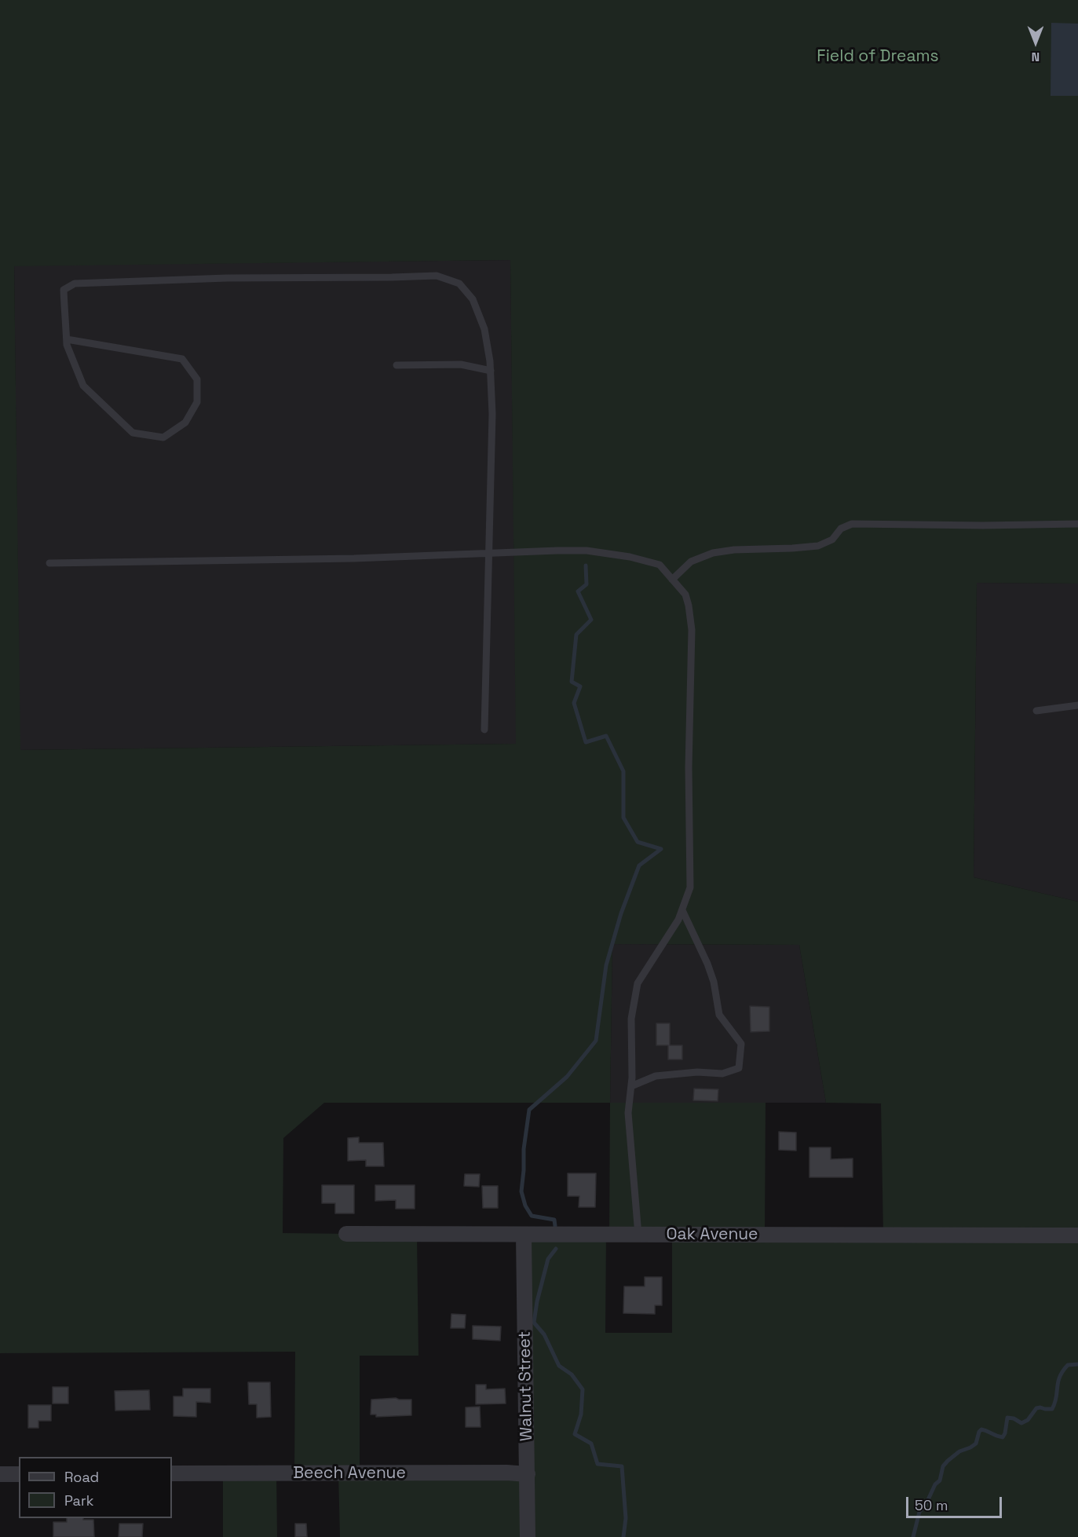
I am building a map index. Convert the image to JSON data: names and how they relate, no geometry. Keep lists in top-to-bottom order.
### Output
{
  "streets": {
    "street": ["Oak Avenue", "Walnut Street", "Beech Avenue"]
  },
  "crossings": [
    ["Oak Avenue", "Walnut Street"],
    ["Walnut Street", "Beech Avenue"]
  ],
  "parks": ["Field of Dreams"],
  "legend": ["Road", "Park"],
  "scale_bar": "50 m",
  "north": "bottom"
}
